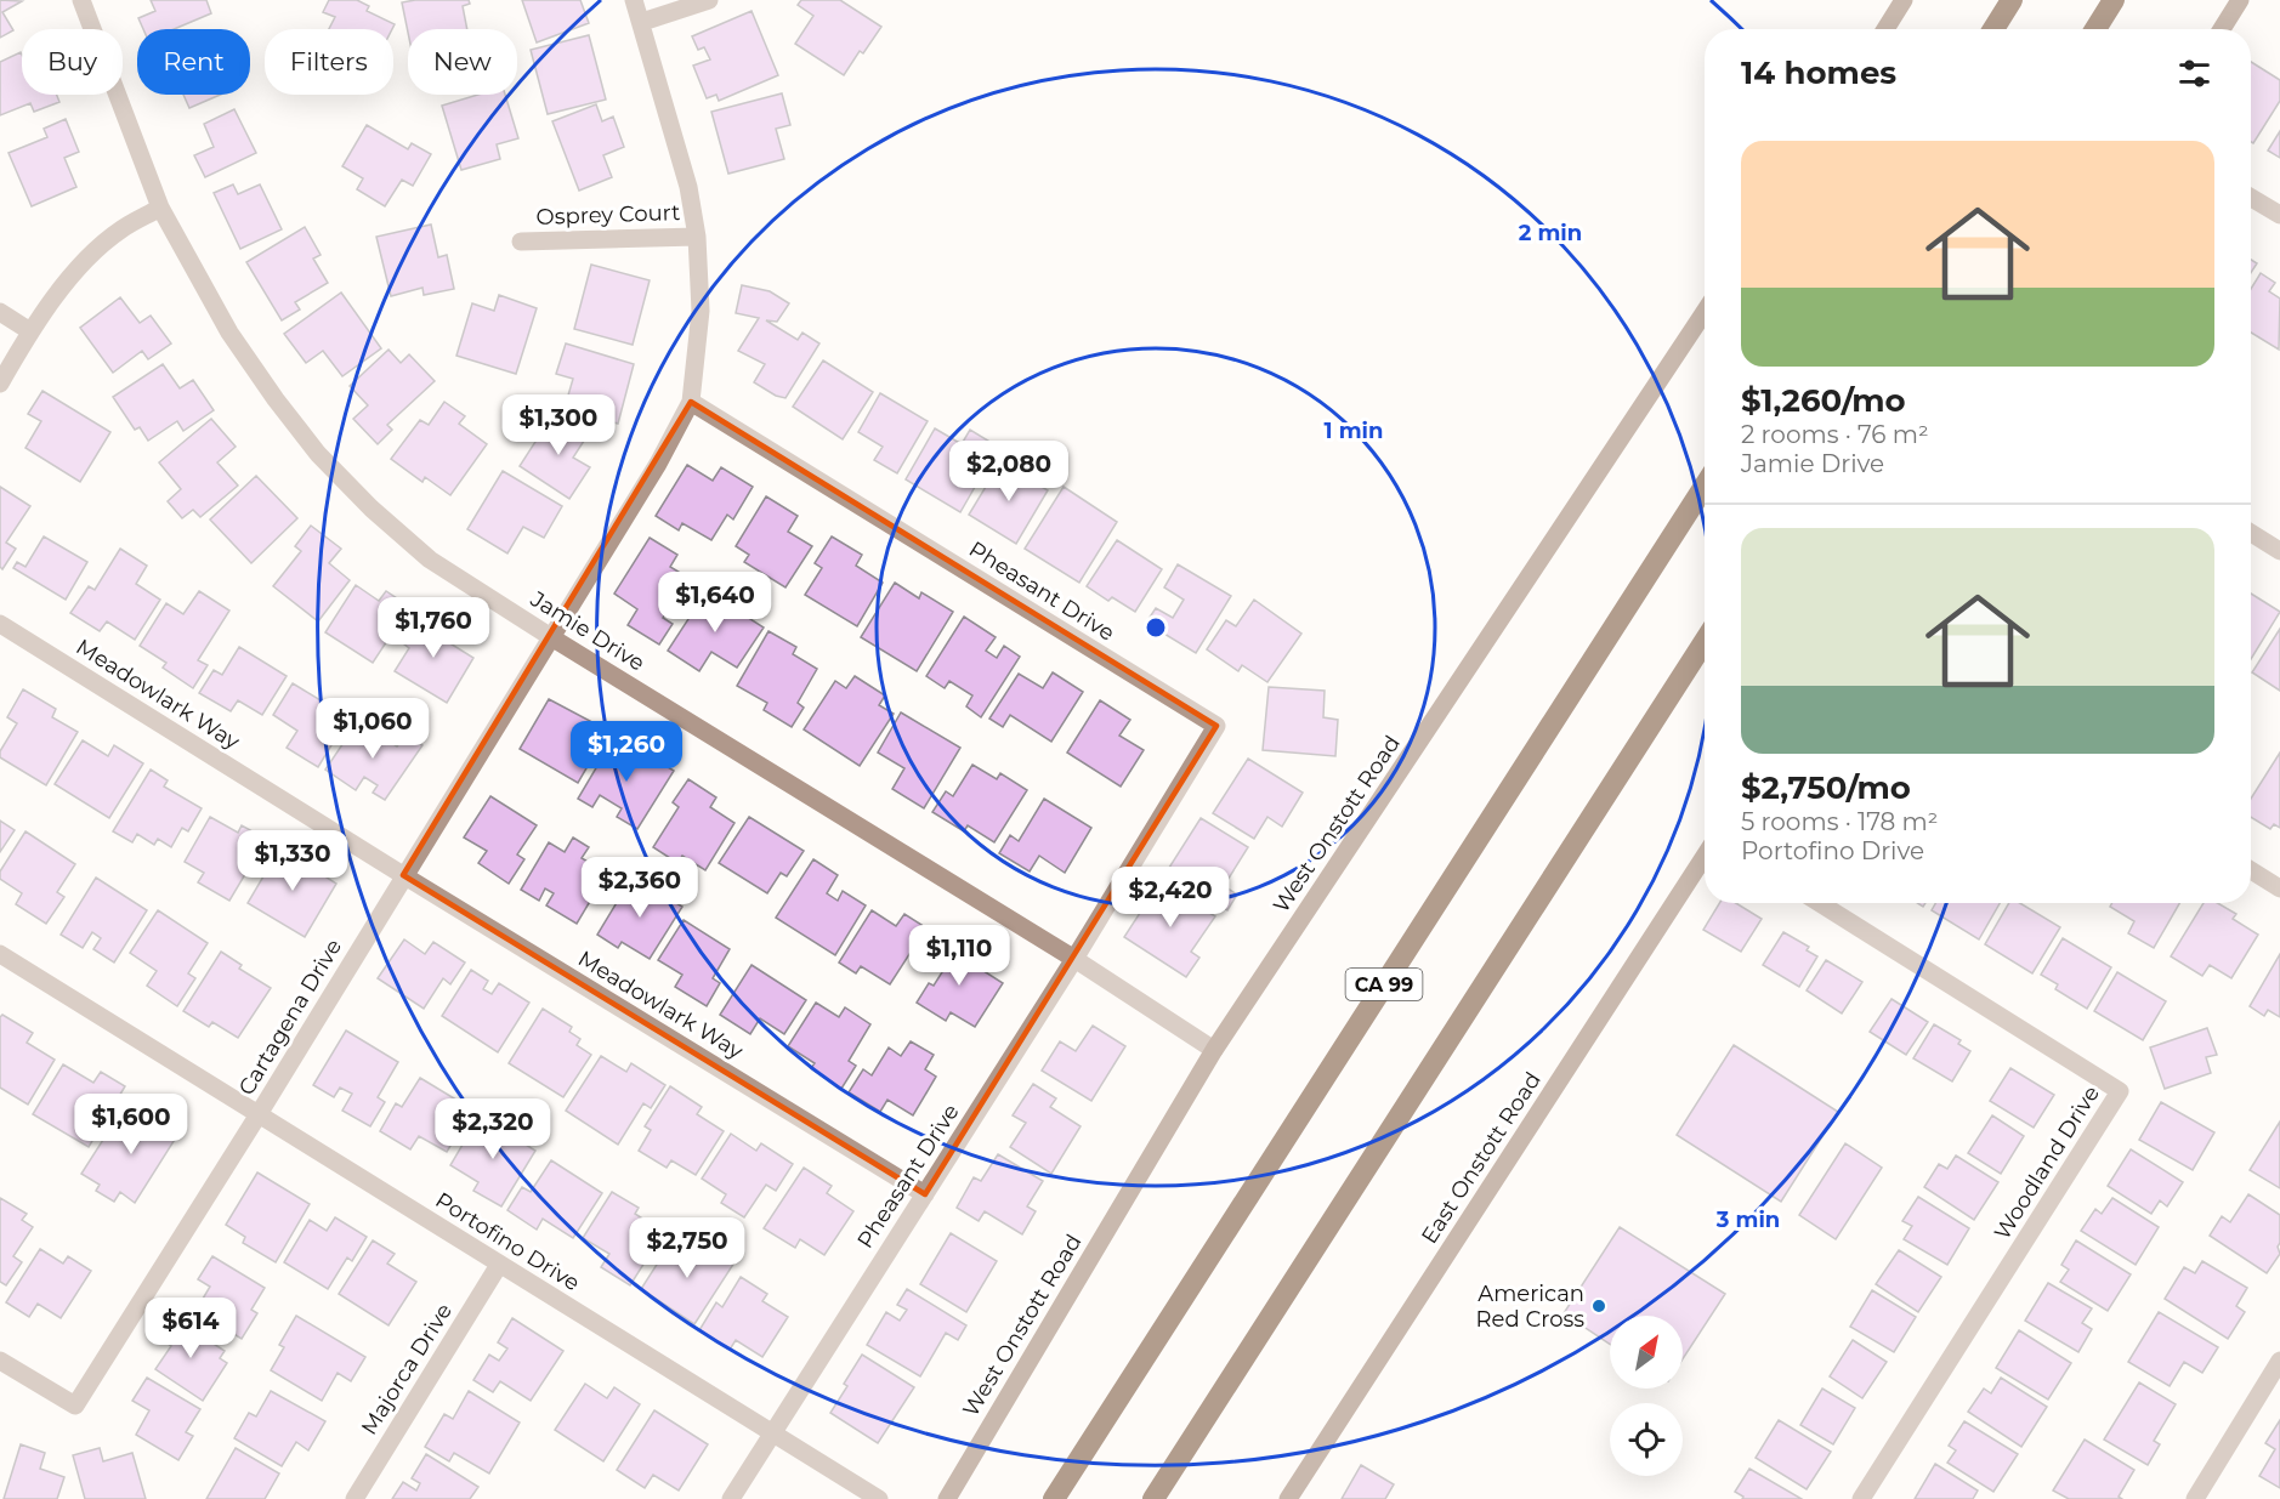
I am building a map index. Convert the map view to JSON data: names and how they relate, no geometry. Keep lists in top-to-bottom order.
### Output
{
  "streets": {
    "highway": ["CA 99"],
    "street": [
      "Osprey Court",
      "Pheasant Drive",
      "Jamie Drive",
      "Meadowlark Way",
      "West Onstott Road",
      "Cartagena Drive",
      "East Onstott Road",
      "Woodland Drive",
      "Portofino Drive",
      "Majorca Drive"
    ]
  },
  "crossings": [
    ["Osprey Court", "Cartagena Drive"],
    ["Pheasant Drive", "Jamie Drive"],
    ["Pheasant Drive", "Meadowlark Way"],
    ["Pheasant Drive", "Cartagena Drive"],
    ["Pheasant Drive", "Portofino Drive"],
    ["Jamie Drive", "West Onstott Road"],
    ["Jamie Drive", "Cartagena Drive"],
    ["Meadowlark Way", "Cartagena Drive"],
    ["Cartagena Drive", "Portofino Drive"],
    ["Portofino Drive", "Majorca Drive"]
  ],
  "places": ["American Red Cross"],
  "north": "top right",
  "page": {
    "chip": [
      "Buy",
      "Rent",
      "Filters",
      "New"
    ],
    "heading": "14 homes",
    "list": [
      {
        "name": "$1,260/mo",
        "note": "2 rooms · 76 m² · Jamie Drive"
      },
      {
        "name": "$2,750/mo",
        "note": "5 rooms · 178 m² · Portofino Drive"
      }
    ],
    "price": [
      "$1,300",
      "$2,080",
      "$1,640",
      "$1,760",
      "$1,060",
      "$1,260",
      "$1,330",
      "$2,360",
      "$2,420",
      "$1,110",
      "$1,600",
      "$2,320",
      "$2,750",
      "$614"
    ]
  },
  "rings": ["2 min", "1 min", "3 min"]
}
